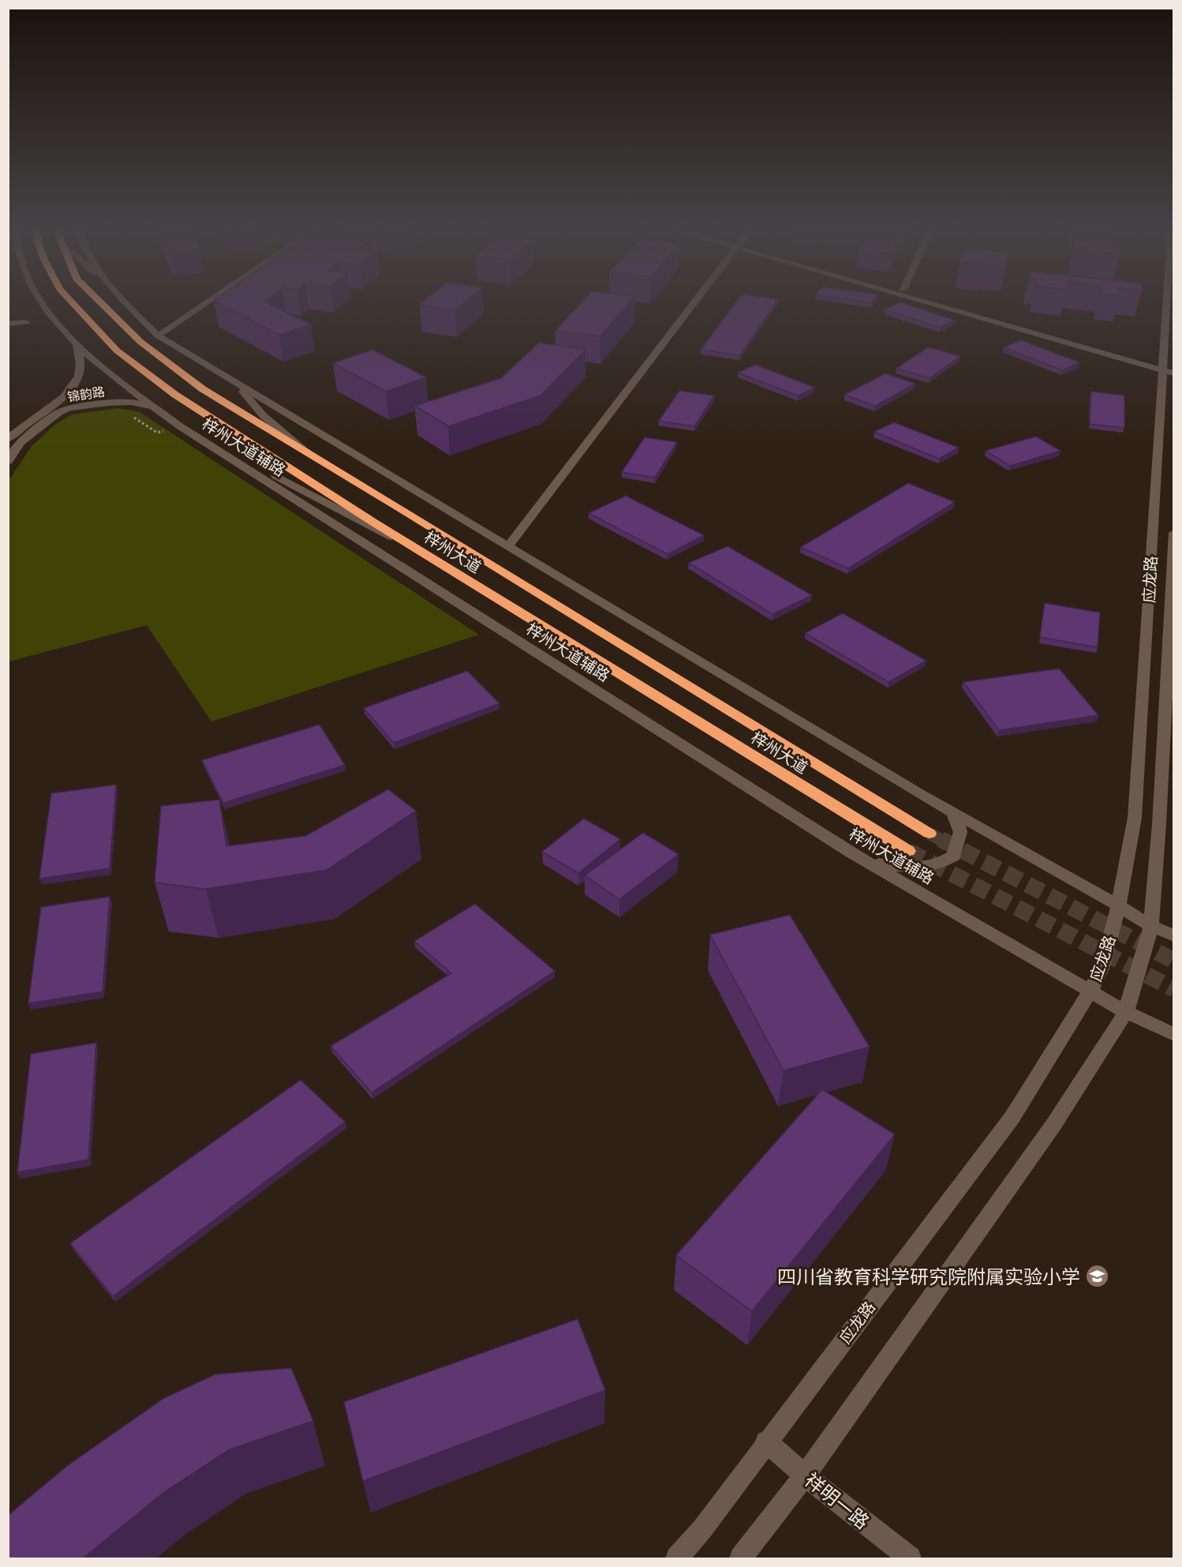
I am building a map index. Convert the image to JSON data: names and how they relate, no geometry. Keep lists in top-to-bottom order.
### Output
{
  "streets": {
    "highway": ["梓州大道"],
    "street": [
      "锦韵路",
      "梓州大道辅路",
      "应龙路",
      "祥明一路"
    ]
  },
  "crossings": [
    ["锦韵路", "梓州大道辅路"],
    ["梓州大道辅路", "应龙路"],
    ["应龙路", "祥明一路"]
  ],
  "places": {
    "school or university": ["四川省教育科学研究院附属实验小学"]
  }
}
